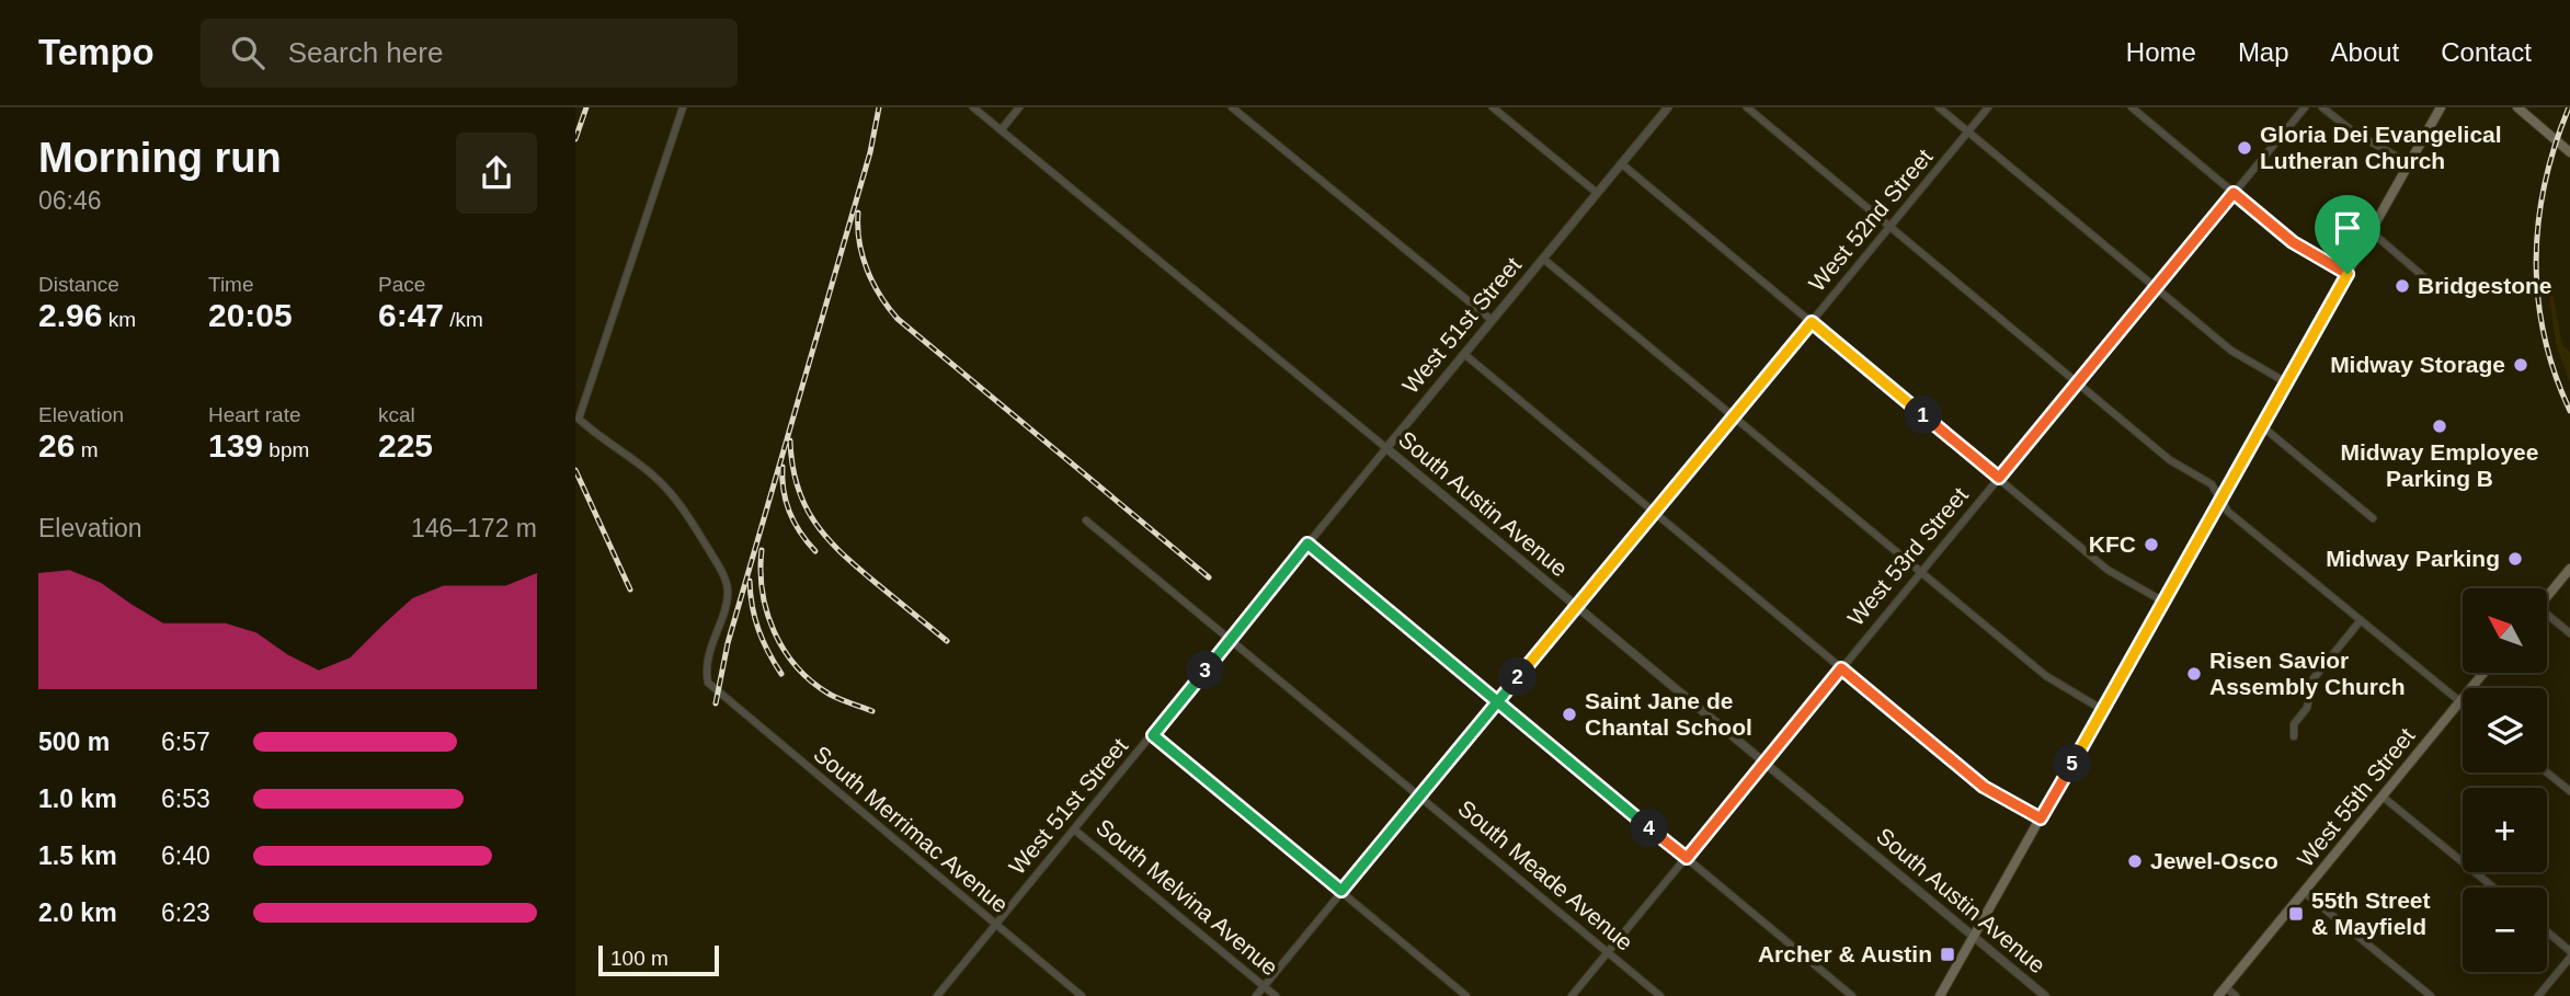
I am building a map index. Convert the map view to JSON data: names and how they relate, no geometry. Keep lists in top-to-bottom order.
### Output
{
  "streets": {
    "main road": ["West 55th Street"],
    "street": [
      "West 52nd Street",
      "West 51st Street",
      "South Austin Avenue",
      "West 53rd Street",
      "South Merrimac Avenue",
      "South Meade Avenue",
      "South Melvina Avenue"
    ]
  },
  "crossings": [
    ["West 52nd Street", "South Austin Avenue"],
    ["West 52nd Street", "South Meade Avenue"],
    ["West 52nd Street", "South Melvina Avenue"],
    ["West 51st Street", "South Austin Avenue"],
    ["West 51st Street", "South Merrimac Avenue"],
    ["West 51st Street", "South Meade Avenue"],
    ["West 51st Street", "South Melvina Avenue"],
    ["South Austin Avenue", "West 53rd Street"],
    ["West 53rd Street", "South Meade Avenue"]
  ],
  "places": {
    "other": [
      "Gloria Dei Evangelical Lutheran Church",
      "Bridgestone",
      "Midway Storage",
      "Midway Employee Parking B",
      "KFC",
      "Midway Parking",
      "Risen Savior Assembly Church",
      "Saint Jane de Chantal School",
      "Jewel-Osco"
    ],
    "transit": ["55th Street & Mayfield", "Archer & Austin"]
  },
  "scale_bar": "100 m",
  "north": "top left",
  "page": {
    "header": "Tempo",
    "search": "Search here",
    "nav": [
      "Home",
      "Map",
      "About",
      "Contact"
    ],
    "heading": ["Morning run", "06:46"],
    "stats": [
      ["Distance", "2.96 km"],
      ["Time", "20:05"],
      ["Pace", "6:47 /km"],
      ["Elevation", "26 m"],
      ["Heart rate", "139 bpm"],
      ["kcal", "225"]
    ],
    "pins": [
      "1",
      "3",
      "2",
      "5",
      "4"
    ],
    "chart": ["Elevation", "146–172 m"],
    "map_buttons": ["+", "−"],
    "list": [
      {
        "name": "500 m",
        "note": "6:57"
      },
      {
        "name": "1.0 km",
        "note": "6:53"
      },
      {
        "name": "1.5 km",
        "note": "6:40"
      },
      {
        "name": "2.0 km",
        "note": "6:23"
      }
    ],
    "scale": "100 m"
  }
}
